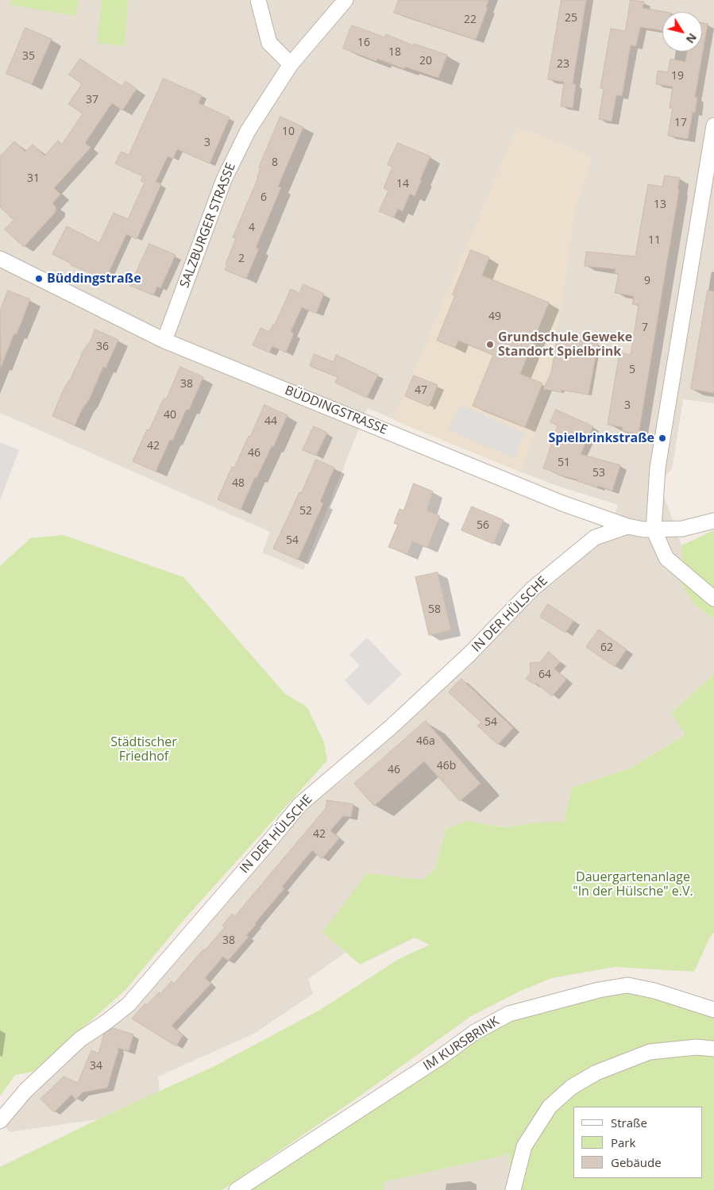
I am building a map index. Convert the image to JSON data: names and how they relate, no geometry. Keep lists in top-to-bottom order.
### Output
{
  "streets": {
    "street": [
      "SALZBURGER STRASSE",
      "BÜDDINGSTRASSE",
      "IN DER HÜLSCHE",
      "IM KURSBRINK"
    ]
  },
  "crossings": [
    ["SALZBURGER STRASSE", "BÜDDINGSTRASSE"],
    ["BÜDDINGSTRASSE", "IN DER HÜLSCHE"]
  ],
  "parks": ["Städtischer Friedhof", "Dauergartenanlage \"In der Hülsche\" e.V."],
  "places": ["Büddingstraße", "Grundschule Geweke Standort Spielbrink", "Spielbrinkstraße"],
  "house_numbers": [
    "25",
    "22",
    "16",
    "18",
    "35",
    "20",
    "23",
    "19",
    "37",
    "17",
    "10",
    "3",
    "8",
    "31",
    "14",
    "6",
    "13",
    "4",
    "11",
    "2",
    "9",
    "49",
    "7",
    "36",
    "5",
    "38",
    "47",
    "3",
    "40",
    "44",
    "42",
    "46",
    "51",
    "53",
    "48",
    "52",
    "56",
    "54",
    "58",
    "62",
    "64",
    "54",
    "46a",
    "46b",
    "46",
    "42",
    "38",
    "34"
  ],
  "legend": ["Straße", "Park", "Gebäude"],
  "north": "bottom right"
}
